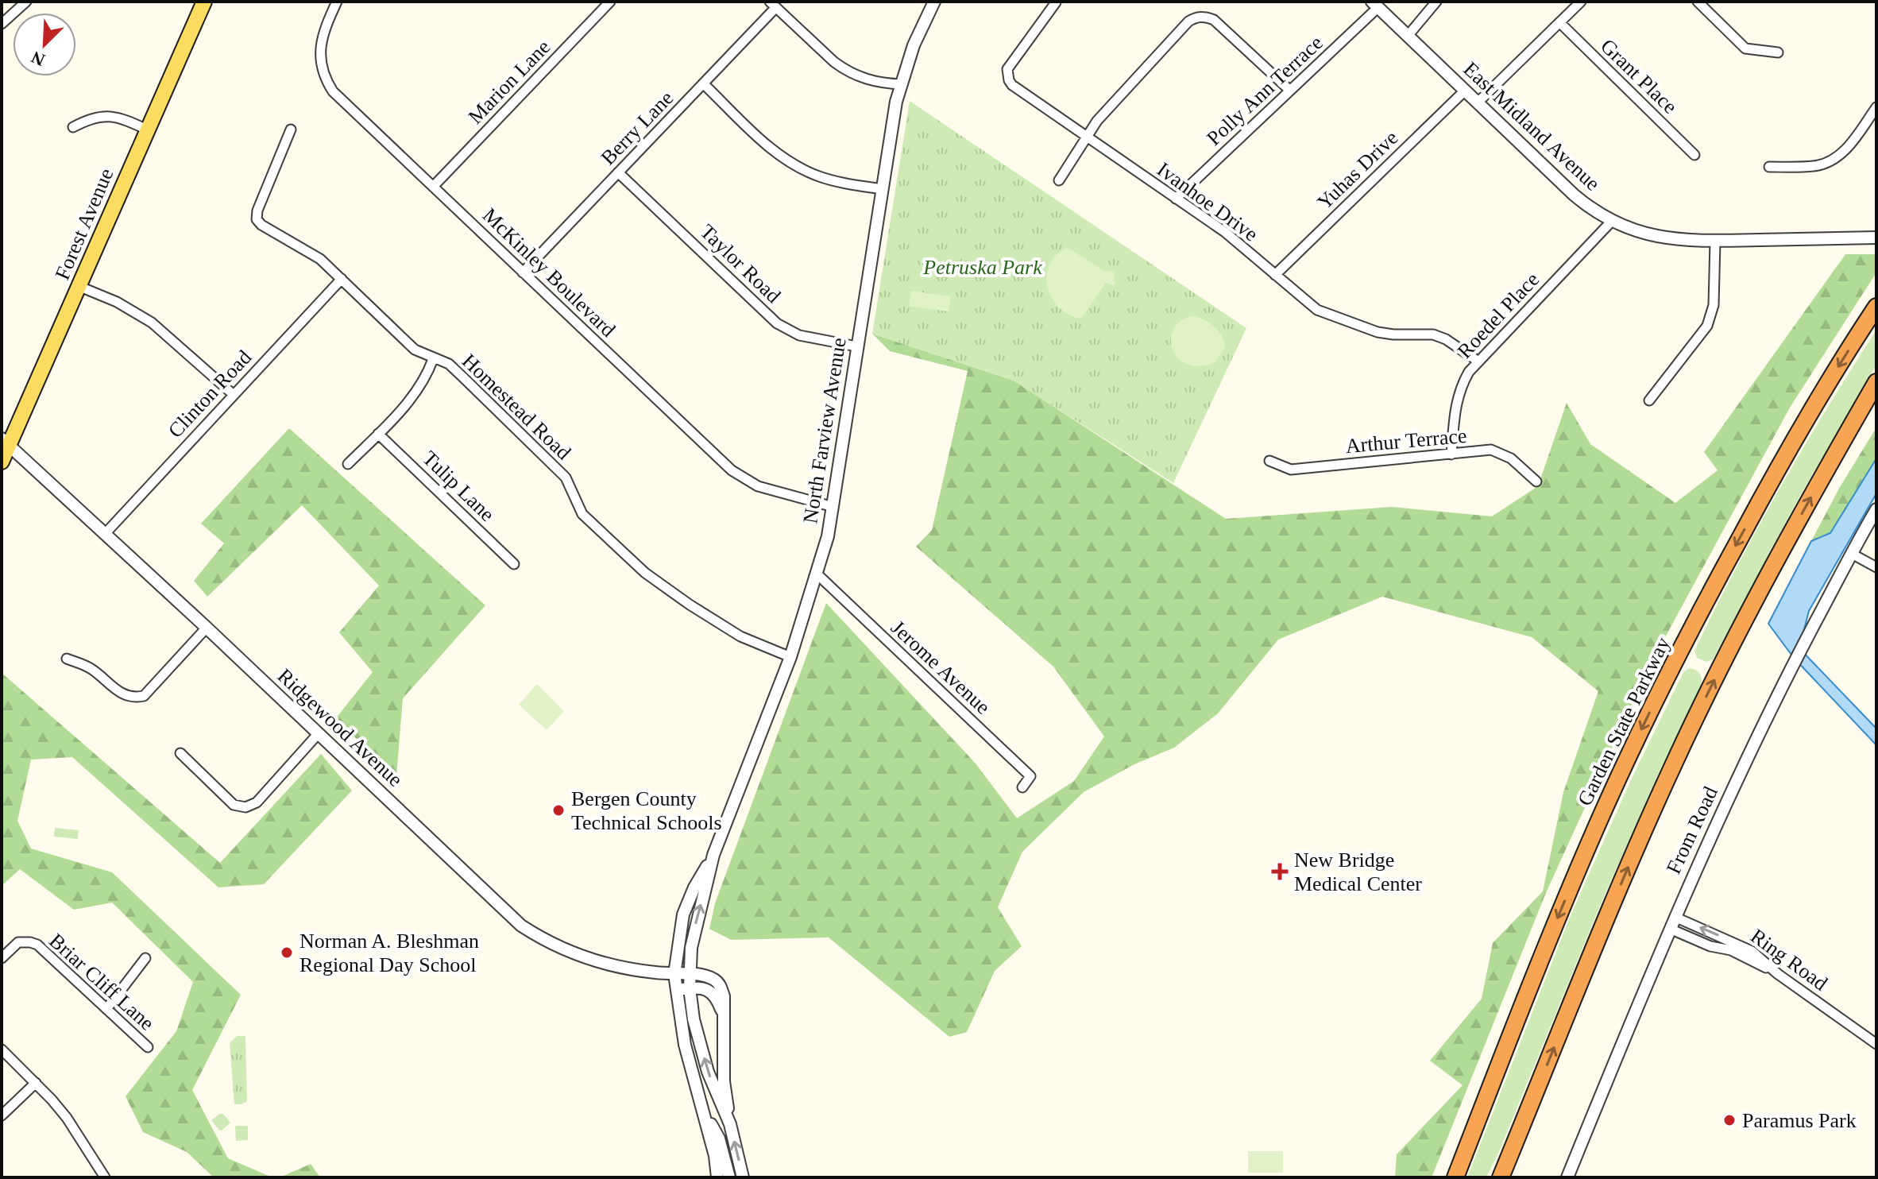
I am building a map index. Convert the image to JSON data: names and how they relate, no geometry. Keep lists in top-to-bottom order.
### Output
{
  "streets": {
    "highway": ["Garden State Parkway"],
    "main road": ["Forest Avenue"],
    "street": [
      "Grant Place",
      "Marion Lane",
      "Polly Ann Terrace",
      "East Midland Avenue",
      "Berry Lane",
      "Yuhas Drive",
      "Ivanhoe Drive",
      "Taylor Road",
      "McKinley Boulevard",
      "Roedel Place",
      "Clinton Road",
      "Homestead Road",
      "North Farview Avenue",
      "Arthur Terrace",
      "Tulip Lane",
      "Jerome Avenue",
      "Ridgewood Avenue",
      "From Road",
      "Ring Road",
      "Briar Cliff Lane"
    ]
  },
  "crossings": [
    ["Marion Lane", "McKinley Boulevard"],
    ["Polly Ann Terrace", "East Midland Avenue"],
    ["Polly Ann Terrace", "Ivanhoe Drive"],
    ["East Midland Avenue", "Yuhas Drive"],
    ["East Midland Avenue", "Roedel Place"],
    ["Berry Lane", "Taylor Road"],
    ["Berry Lane", "McKinley Boulevard"],
    ["Yuhas Drive", "Ivanhoe Drive"],
    ["Ivanhoe Drive", "Roedel Place"],
    ["Forest Avenue", "Ridgewood Avenue"],
    ["Taylor Road", "North Farview Avenue"],
    ["McKinley Boulevard", "North Farview Avenue"],
    ["Roedel Place", "Arthur Terrace"],
    ["Clinton Road", "Homestead Road"],
    ["Clinton Road", "Ridgewood Avenue"],
    ["Homestead Road", "North Farview Avenue"],
    ["North Farview Avenue", "Jerome Avenue"],
    ["North Farview Avenue", "Ridgewood Avenue"],
    ["From Road", "Ring Road"]
  ],
  "parks": ["Petruska Park"],
  "places": {
    "other": ["Bergen County Technical Schools", "Norman A. Bleshman Regional Day School", "Paramus Park"],
    "health": ["New Bridge Medical Center"]
  },
  "north": "bottom left"
}
